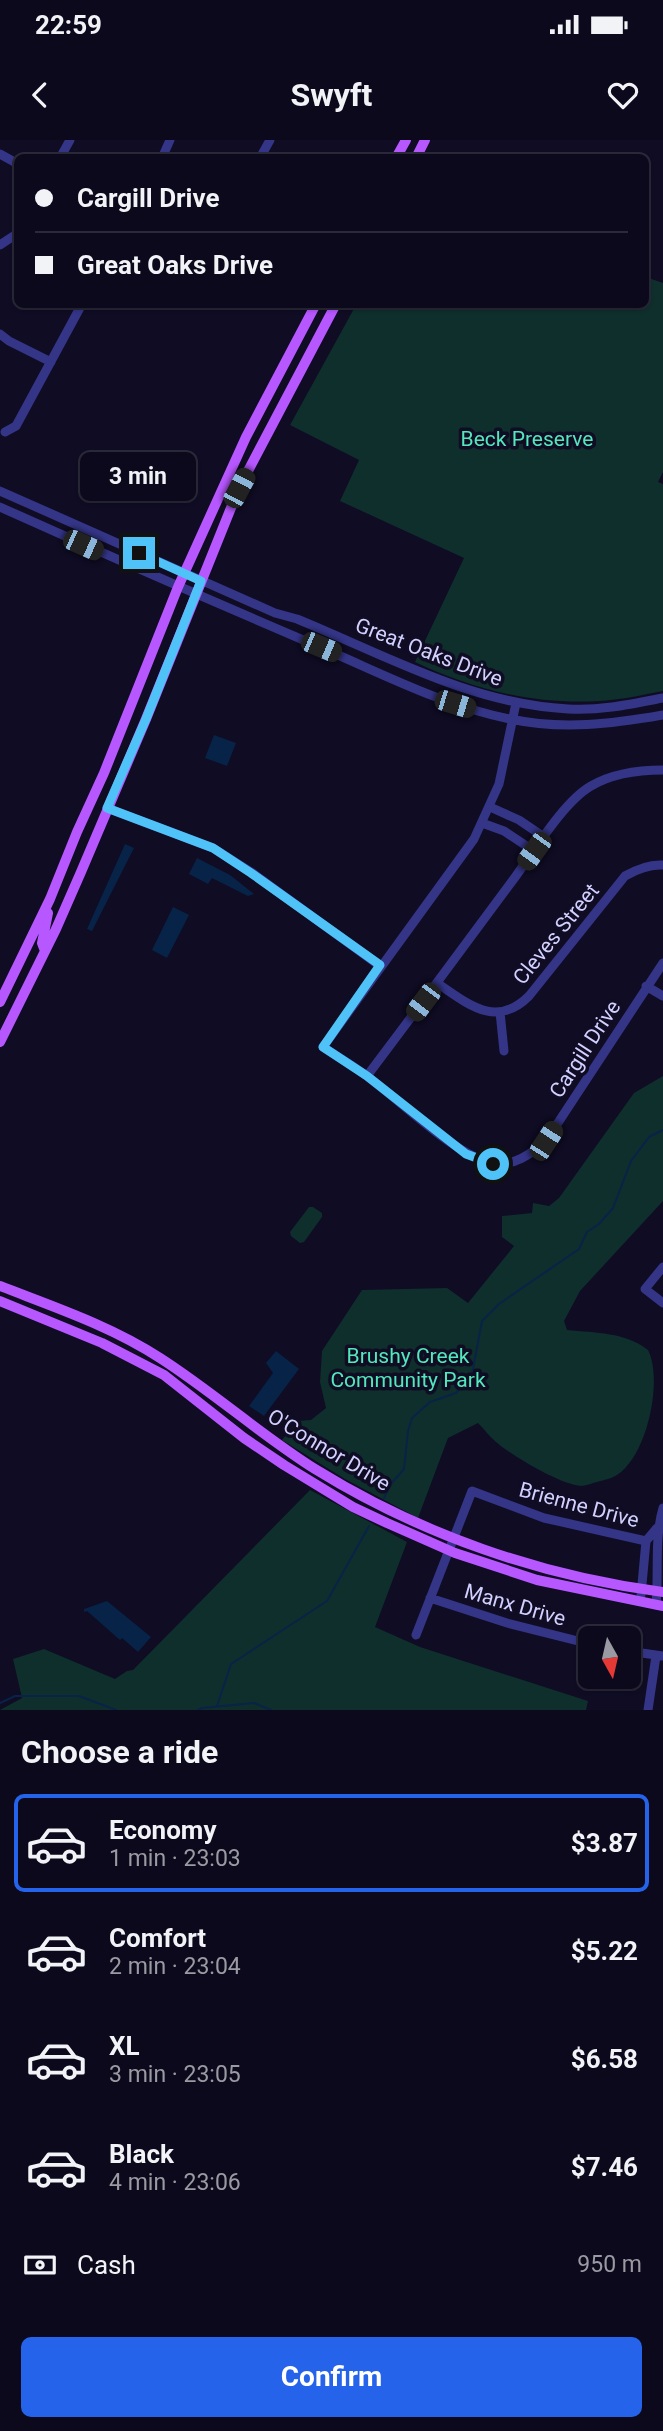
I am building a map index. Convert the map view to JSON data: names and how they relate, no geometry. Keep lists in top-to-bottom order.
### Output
{
  "streets": {
    "main road": ["O'Connor Drive"],
    "street": [
      "Great Oaks Drive",
      "Cleves Street",
      "Cargill Drive",
      "Brienne Drive",
      "Manx Drive"
    ]
  },
  "crossings": [
    ["O'Connor Drive", "Brienne Drive"]
  ],
  "parks": ["Beck Preserve", "Brushy Creek Community Park"],
  "north": "bottom",
  "page": {
    "status": "22:59",
    "header": "Swyft",
    "banner": ["Cargill Drive", "Great Oaks Drive"],
    "bubble": "3 min",
    "heading": "Choose a ride",
    "list": [
      {
        "name": "Economy",
        "note": "1 min · 23:03",
        "value": "$3.87"
      },
      {
        "name": "Comfort",
        "note": "2 min · 23:04",
        "value": "$5.22"
      },
      {
        "name": "XL",
        "note": "3 min · 23:05",
        "value": "$6.58"
      },
      {
        "name": "Black",
        "note": "4 min · 23:06",
        "value": "$7.46"
      }
    ],
    "pay": ["Cash", "950 m"],
    "buttons": "Confirm"
  }
}
